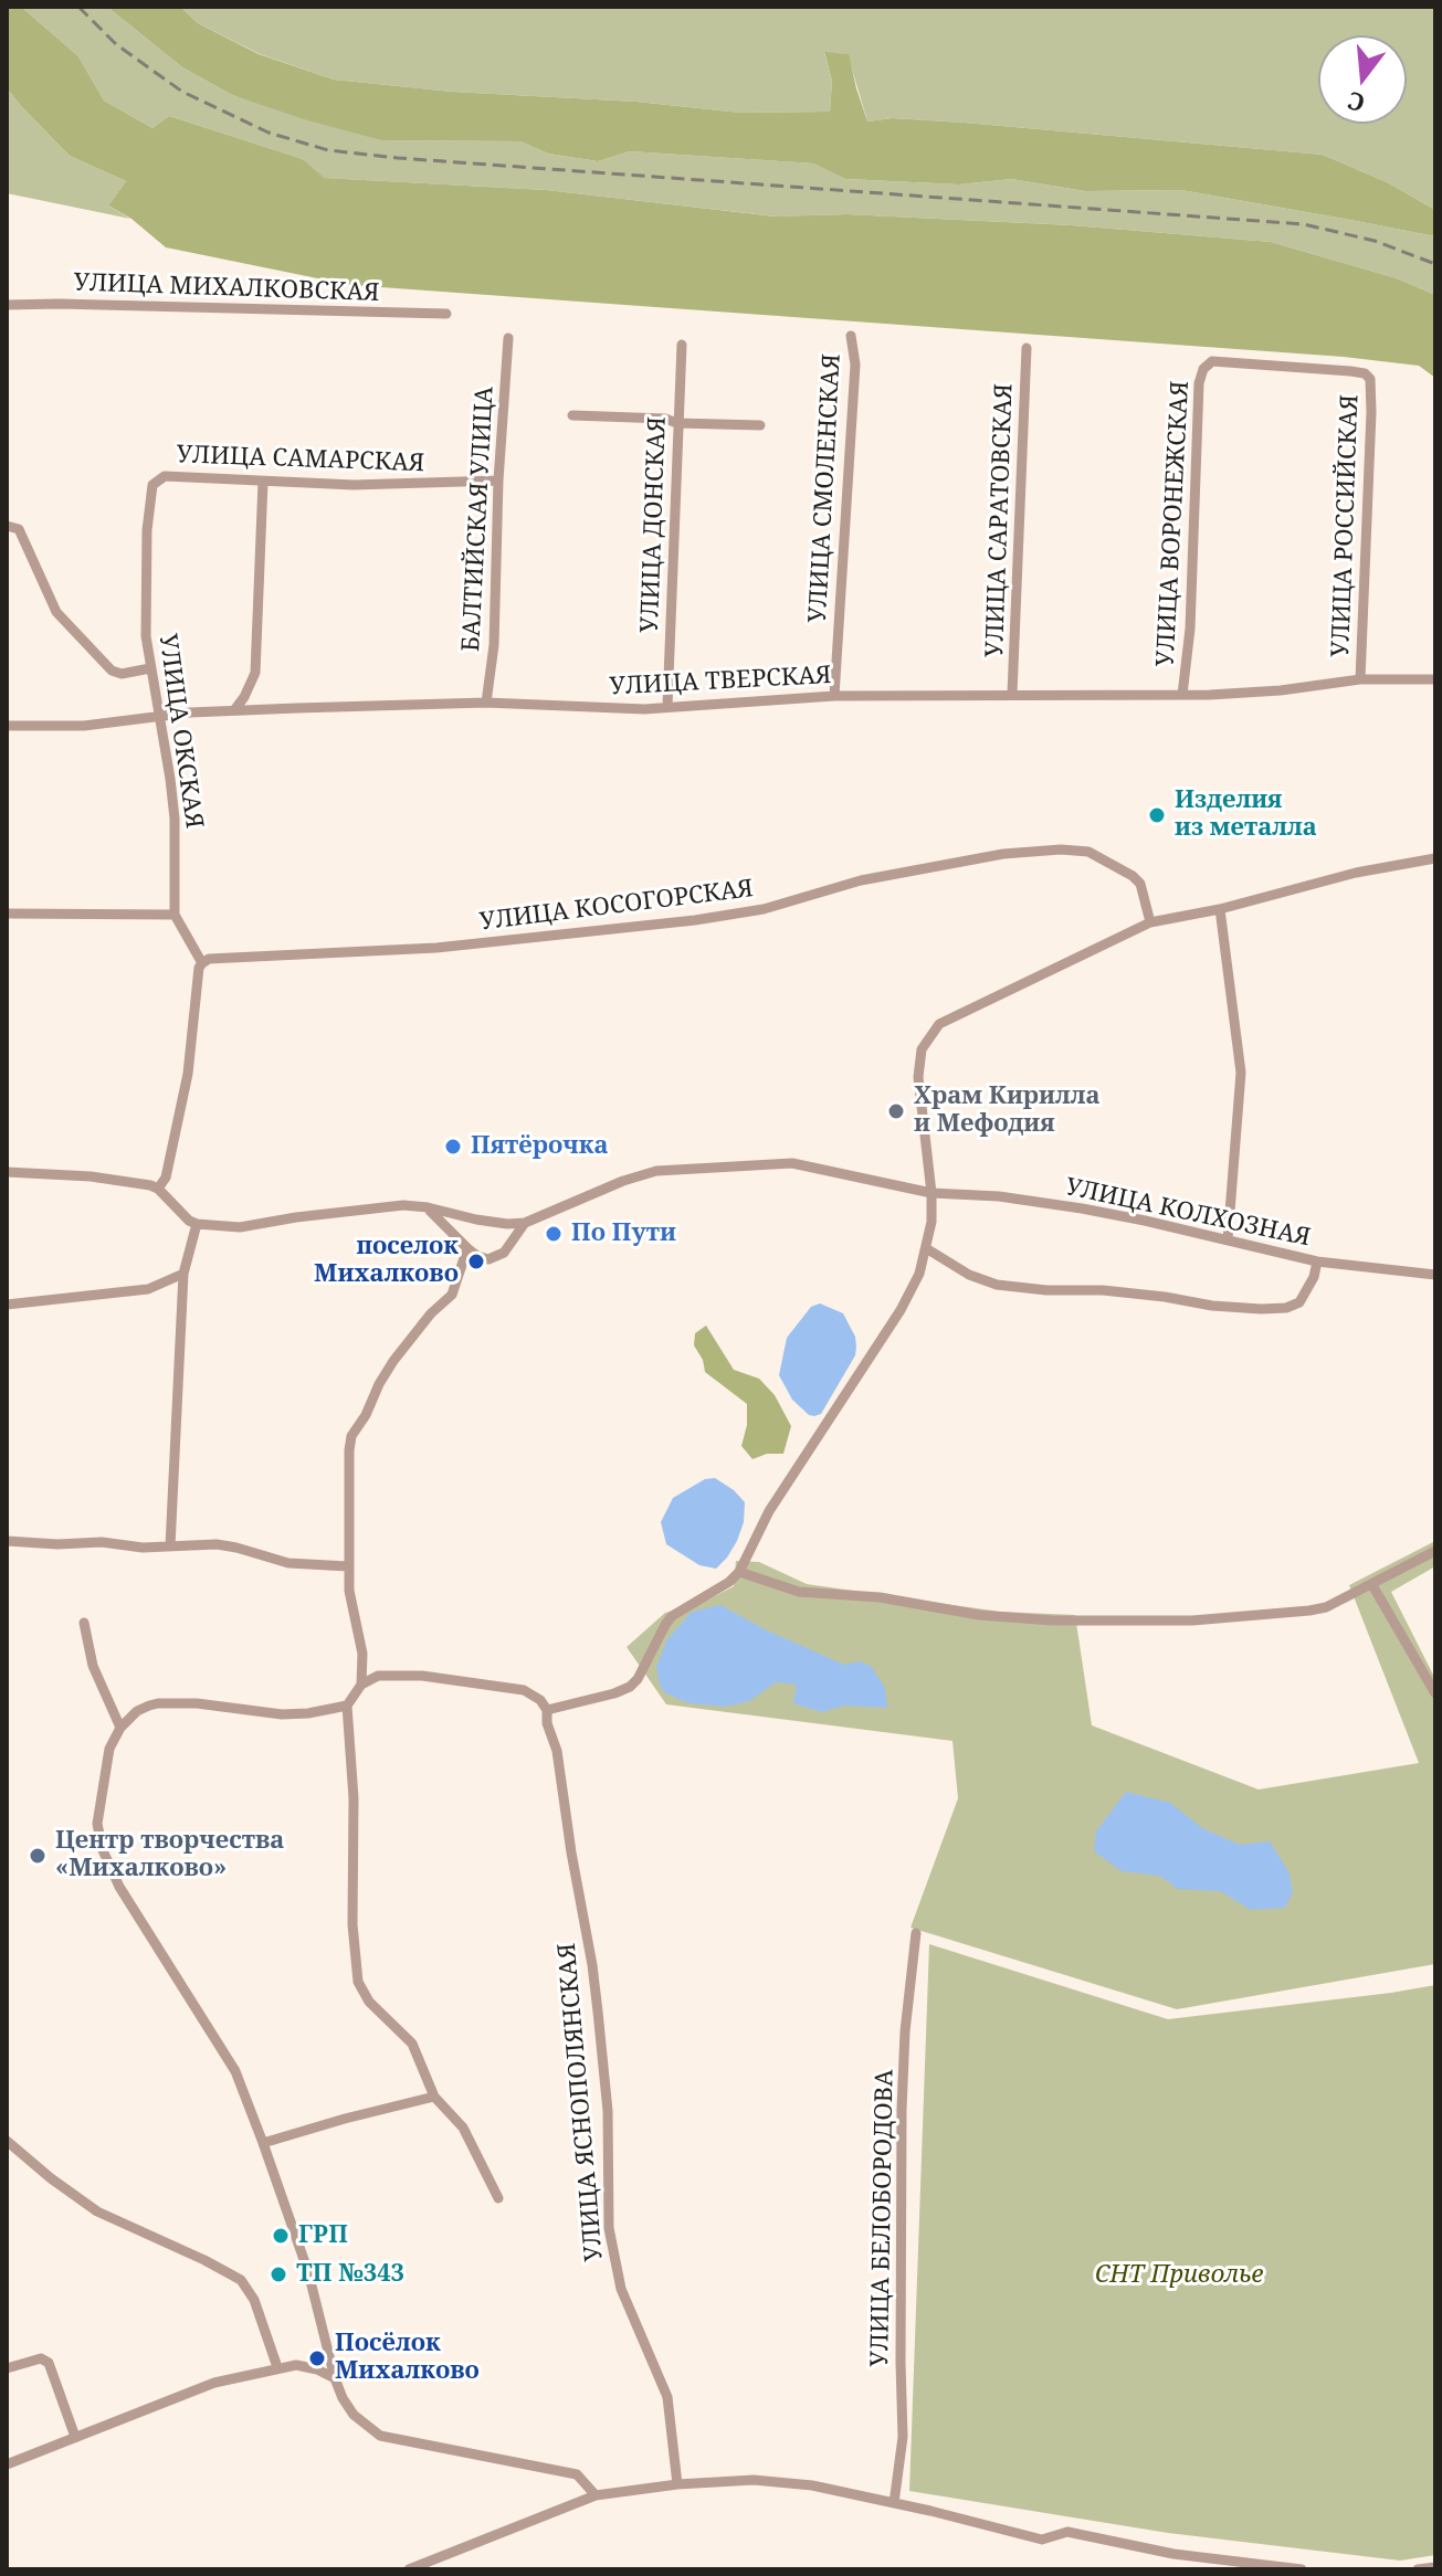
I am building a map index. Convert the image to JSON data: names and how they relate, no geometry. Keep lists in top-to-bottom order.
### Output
{
  "streets": {
    "street": [
      "УЛИЦА МИХАЛКОВСКАЯ",
      "УЛИЦА САМАРСКАЯ",
      "УЛИЦА СМОЛЕНСКАЯ",
      "БАЛТИЙСКАЯ УЛИЦА",
      "УЛИЦА САРАТОВСКАЯ",
      "УЛИЦА ВОРОНЕЖСКАЯ",
      "УЛИЦА ДОНСКАЯ",
      "УЛИЦА РОССИЙСКАЯ",
      "УЛИЦА ТВЕРСКАЯ",
      "УЛИЦА ОКСКАЯ",
      "УЛИЦА КОСОГОРСКАЯ",
      "УЛИЦА КОЛХОЗНАЯ",
      "УЛИЦА ЯСНОПОЛЯНСКАЯ",
      "УЛИЦА БЕЛОБОРОДОВА"
    ]
  },
  "crossings": [
    ["УЛИЦА САМАРСКАЯ", "БАЛТИЙСКАЯ УЛИЦА"],
    ["УЛИЦА САМАРСКАЯ", "УЛИЦА ОКСКАЯ"],
    ["УЛИЦА СМОЛЕНСКАЯ", "УЛИЦА ТВЕРСКАЯ"],
    ["БАЛТИЙСКАЯ УЛИЦА", "УЛИЦА ТВЕРСКАЯ"],
    ["УЛИЦА САРАТОВСКАЯ", "УЛИЦА ТВЕРСКАЯ"],
    ["УЛИЦА ВОРОНЕЖСКАЯ", "УЛИЦА РОССИЙСКАЯ"],
    ["УЛИЦА ВОРОНЕЖСКАЯ", "УЛИЦА ТВЕРСКАЯ"],
    ["УЛИЦА ДОНСКАЯ", "УЛИЦА ТВЕРСКАЯ"],
    ["УЛИЦА РОССИЙСКАЯ", "УЛИЦА ТВЕРСКАЯ"],
    ["УЛИЦА ТВЕРСКАЯ", "УЛИЦА ОКСКАЯ"],
    ["УЛИЦА ОКСКАЯ", "УЛИЦА КОСОГОРСКАЯ"]
  ],
  "parks": ["СНТ Приволье"],
  "places": [
    "Изделия из металла",
    "Храм Кирилла и Мефодия",
    "Пятёрочка",
    "По Пути",
    "поселок Михалково",
    "Центр творчества «Михалково»",
    "ГРП",
    "ТП №343",
    "Посёлок Михалково"
  ],
  "north": "bottom"
}
